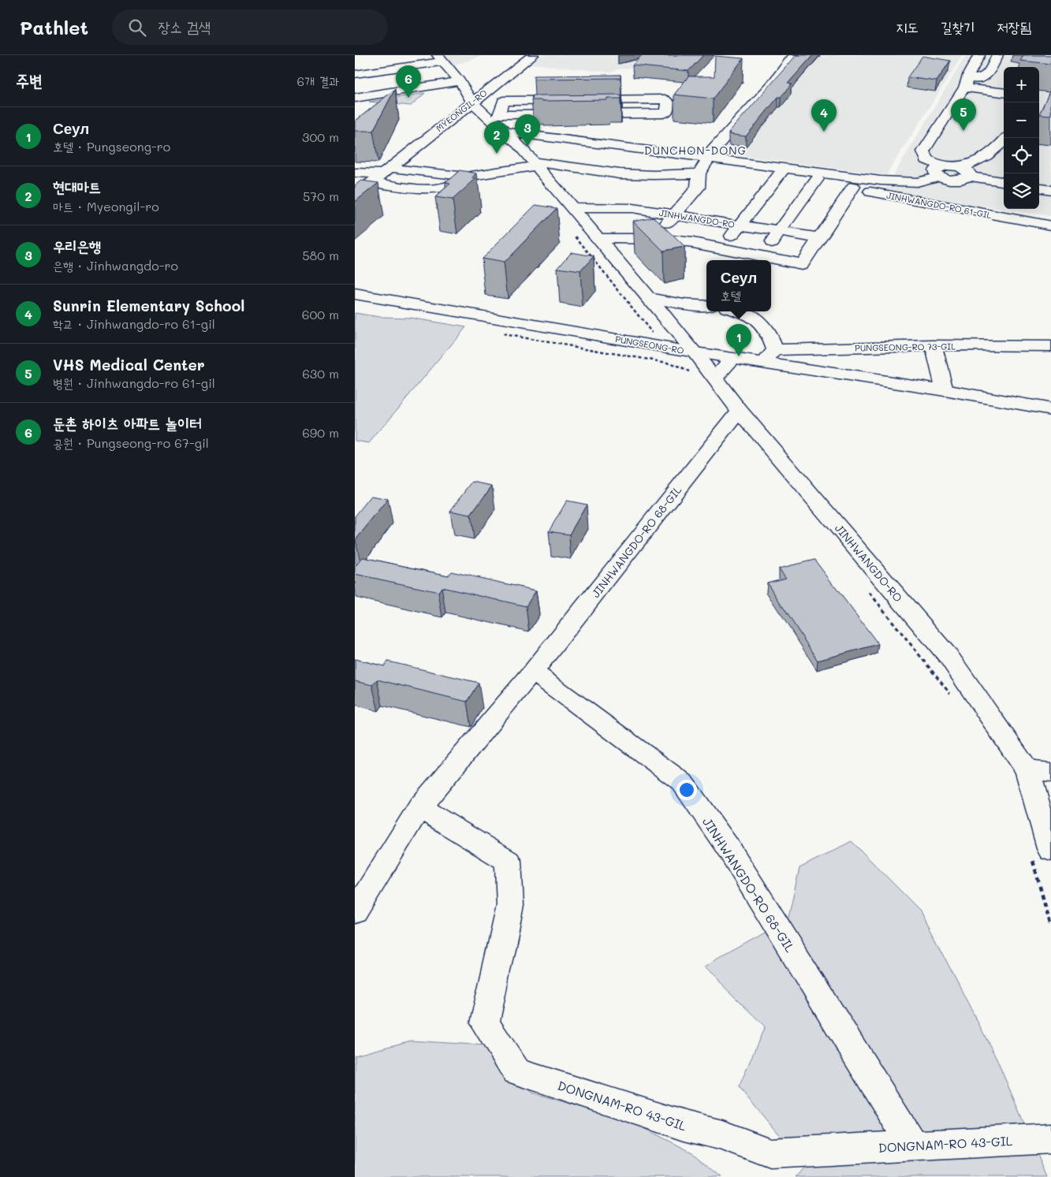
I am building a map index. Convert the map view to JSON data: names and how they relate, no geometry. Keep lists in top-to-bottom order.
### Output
{
  "streets": {
    "street": [
      "MYEONGIL-RO",
      "JINHWANGDO-RO 61-GIL",
      "JINHWANGDO-RO",
      "PUNGSEONG-RO",
      "PUNGSEONG-RO 73-GIL",
      "JINHWANGDO-RO 68-GIL",
      "DONGNAM-RO 43-GIL"
    ]
  },
  "crossings": [
    ["MYEONGIL-RO", "JINHWANGDO-RO"],
    ["JINHWANGDO-RO 61-GIL", "JINHWANGDO-RO"],
    ["JINHWANGDO-RO", "PUNGSEONG-RO"],
    ["JINHWANGDO-RO", "JINHWANGDO-RO 68-GIL"],
    ["PUNGSEONG-RO", "PUNGSEONG-RO 73-GIL"],
    ["JINHWANGDO-RO 68-GIL", "DONGNAM-RO 43-GIL"]
  ],
  "districts": ["DUNCHON-DONG"],
  "page": {
    "header": "Pathlet",
    "search": "장소 검색",
    "nav": ["지도", "길찾기", "저장됨"],
    "heading": ["주변", "6개 결과"],
    "pins": [
      "6",
      "5",
      "4",
      "3",
      "2",
      "1"
    ],
    "map_buttons": ["+", "−"],
    "list": [
      {
        "mark": "1",
        "name": "Сеул",
        "note": "호텔 · Pungseong-ro",
        "value": "300 m"
      },
      {
        "mark": "2",
        "name": "현대마트",
        "note": "마트 · Myeongil-ro",
        "value": "570 m"
      },
      {
        "mark": "3",
        "name": "우리은행",
        "note": "은행 · Jinhwangdo-ro",
        "value": "580 m"
      },
      {
        "mark": "4",
        "name": "Sunrin Elementary School",
        "note": "학교 · Jinhwangdo-ro 61-gil",
        "value": "600 m"
      },
      {
        "mark": "5",
        "name": "VHS Medical Center",
        "note": "병원 · Jinhwangdo-ro 61-gil",
        "value": "630 m"
      },
      {
        "mark": "6",
        "name": "둔촌 하이츠 아파트 놀이터",
        "note": "공원 · Pungseong-ro 67-gil",
        "value": "690 m"
      }
    ],
    "popup": ["Сеул", "호텔"]
  }
}
